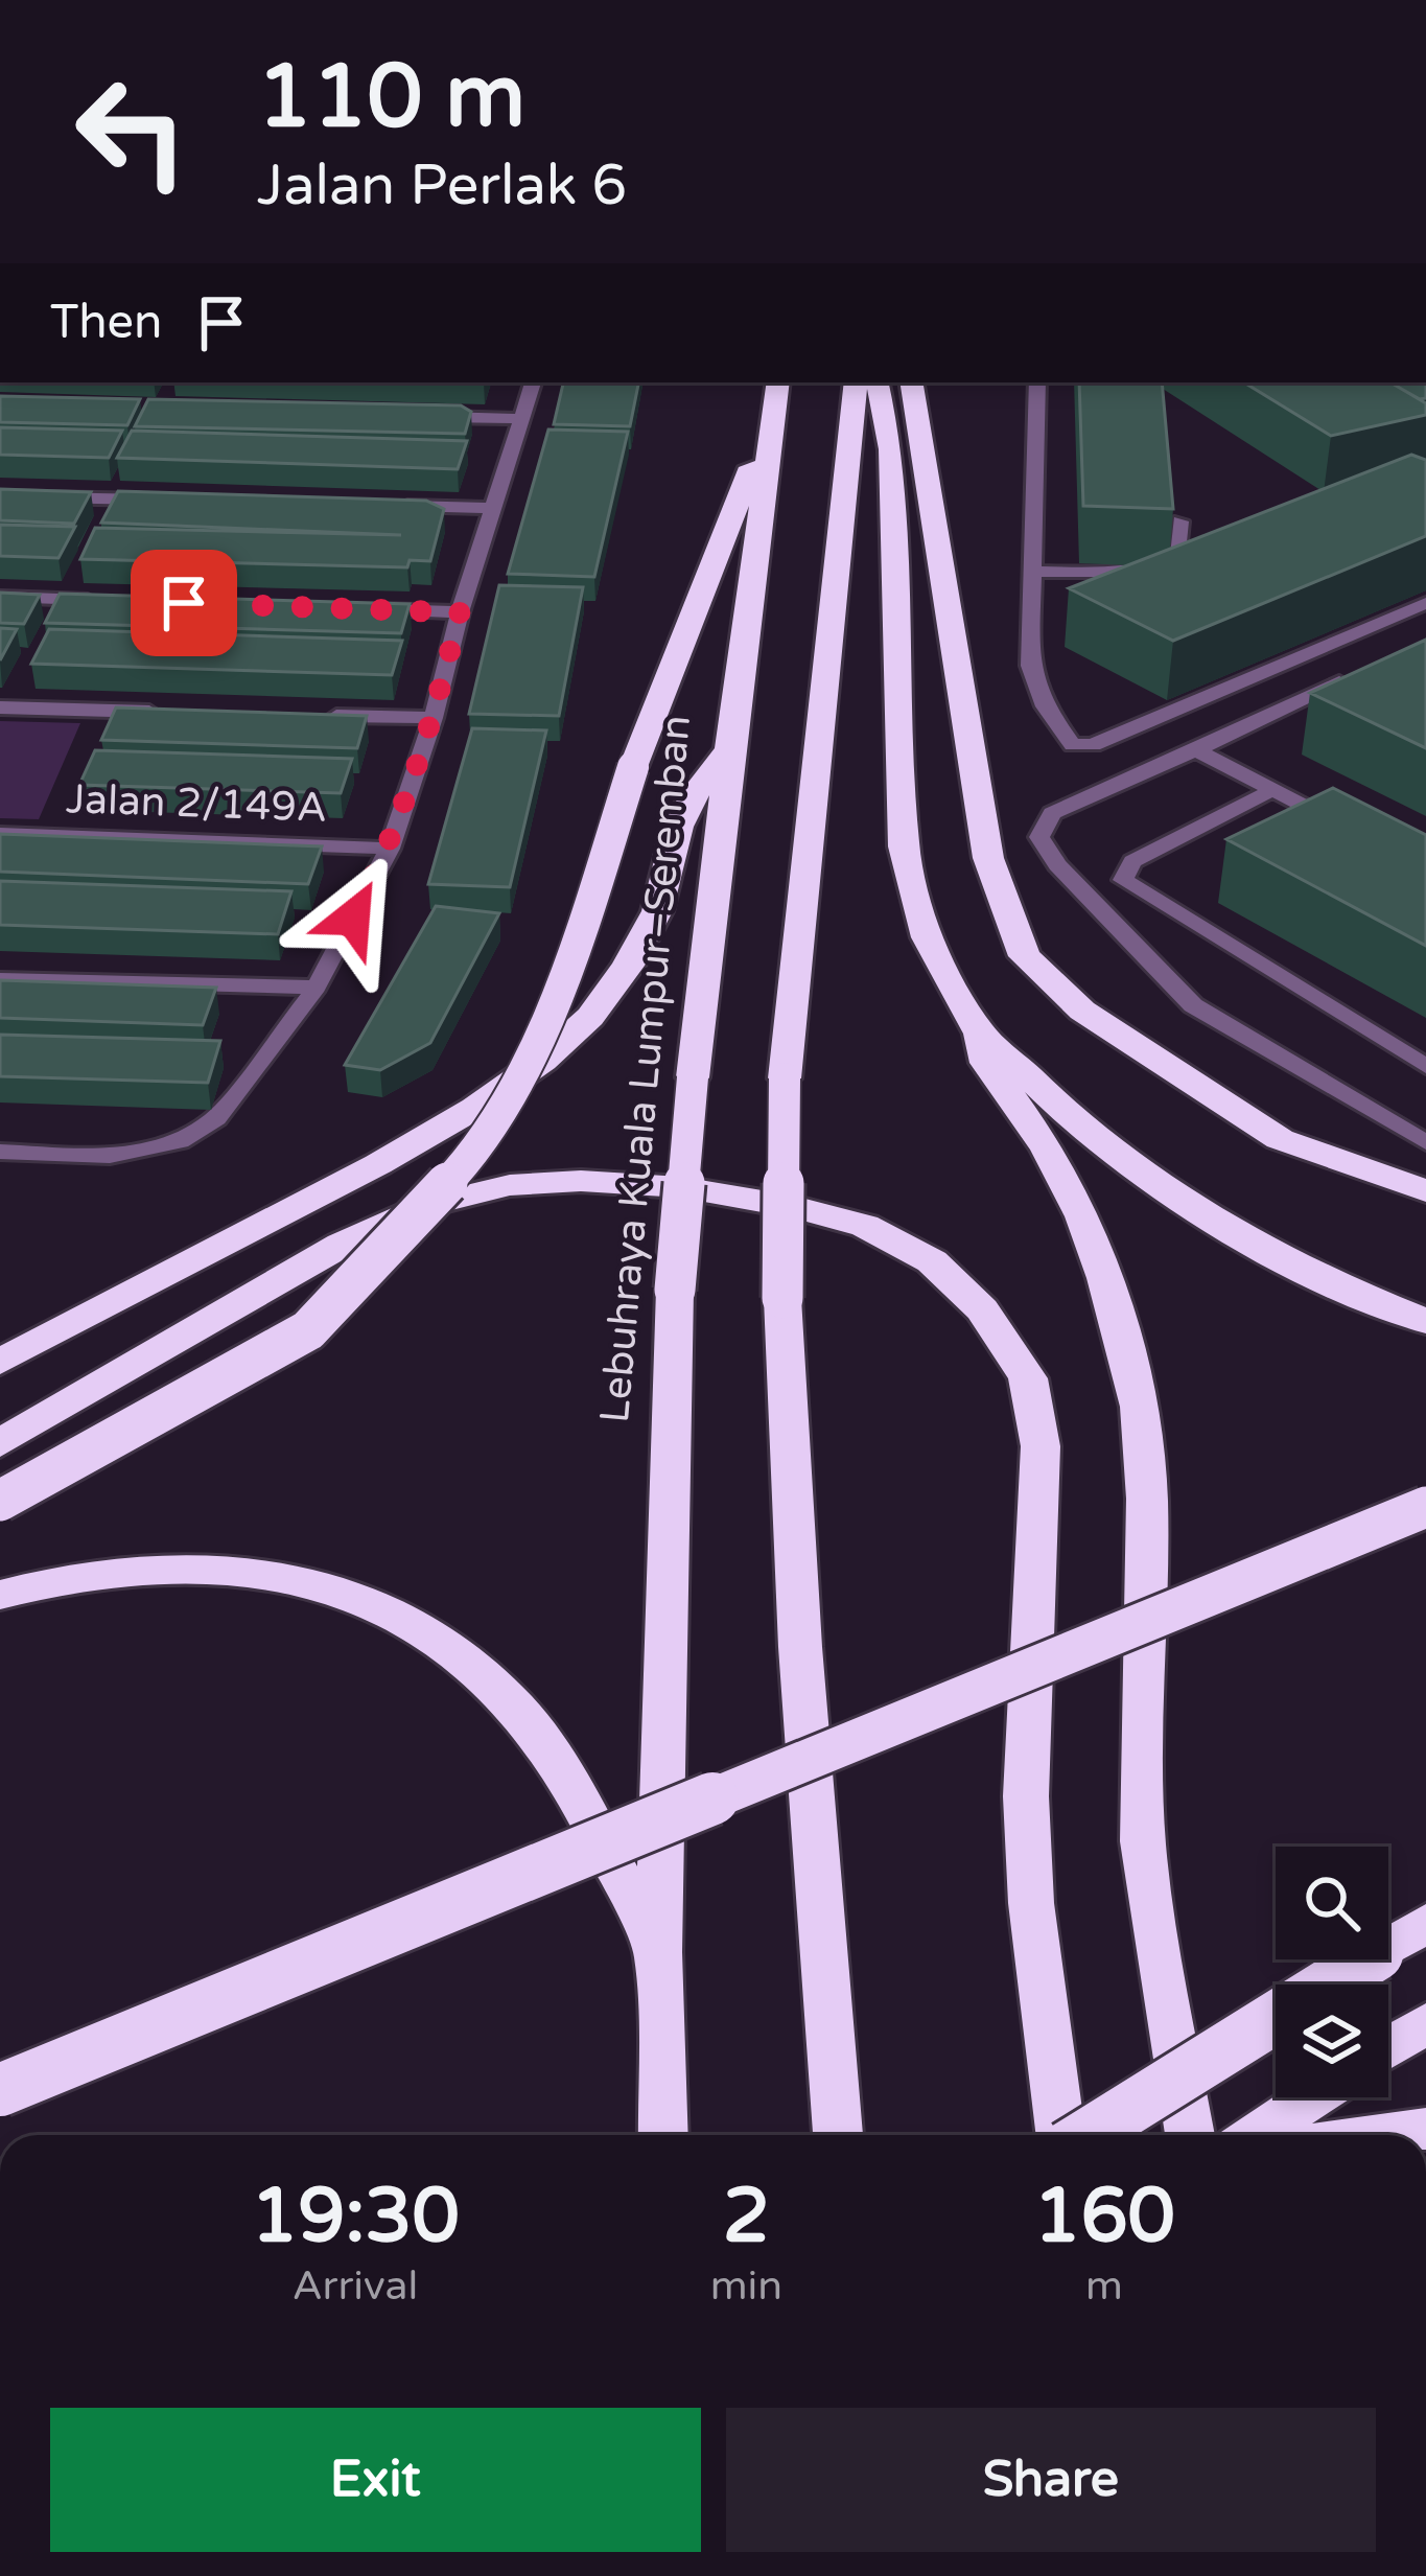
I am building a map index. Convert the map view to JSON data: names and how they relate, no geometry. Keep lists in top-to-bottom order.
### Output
{
  "streets": {
    "highway": ["Lebuhraya Kuala Lumpur–Seremban"],
    "street": ["Jalan 2/149A"]
  },
  "page": {
    "turn": ["110 m", "Jalan Perlak 6"],
    "then": "Then",
    "eta": [
      "19:30",
      "Arrival",
      "2",
      "min",
      "160",
      "m"
    ],
    "buttons": ["Exit", "Share"]
  }
}
